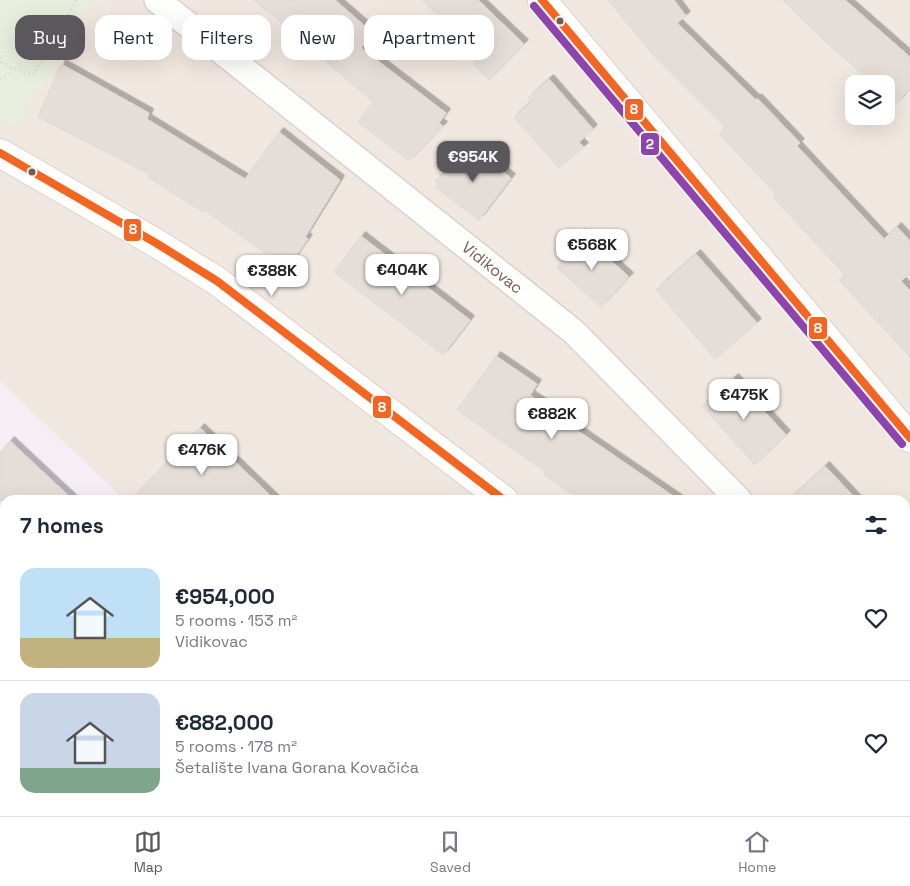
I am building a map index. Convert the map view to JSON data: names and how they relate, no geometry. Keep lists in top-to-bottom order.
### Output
{
  "streets": {
    "street": ["Vidikovac"]
  },
  "lines": ["transit line 8", "transit line 2"],
  "page": {
    "chip": [
      "Buy",
      "Rent",
      "Filters",
      "New",
      "Apartment"
    ],
    "price": [
      "€954K",
      "€568K",
      "€404K",
      "€388K",
      "€475K",
      "€882K",
      "€476K"
    ],
    "heading": "7 homes",
    "list": [
      {
        "name": "€954,000",
        "note": "5 rooms · 153 m² · Vidikovac"
      },
      {
        "name": "€882,000",
        "note": "5 rooms · 178 m² · Šetalište Ivana Gorana Kovačića"
      }
    ],
    "tabs": ["Map", "Saved", "Home"]
  }
}
